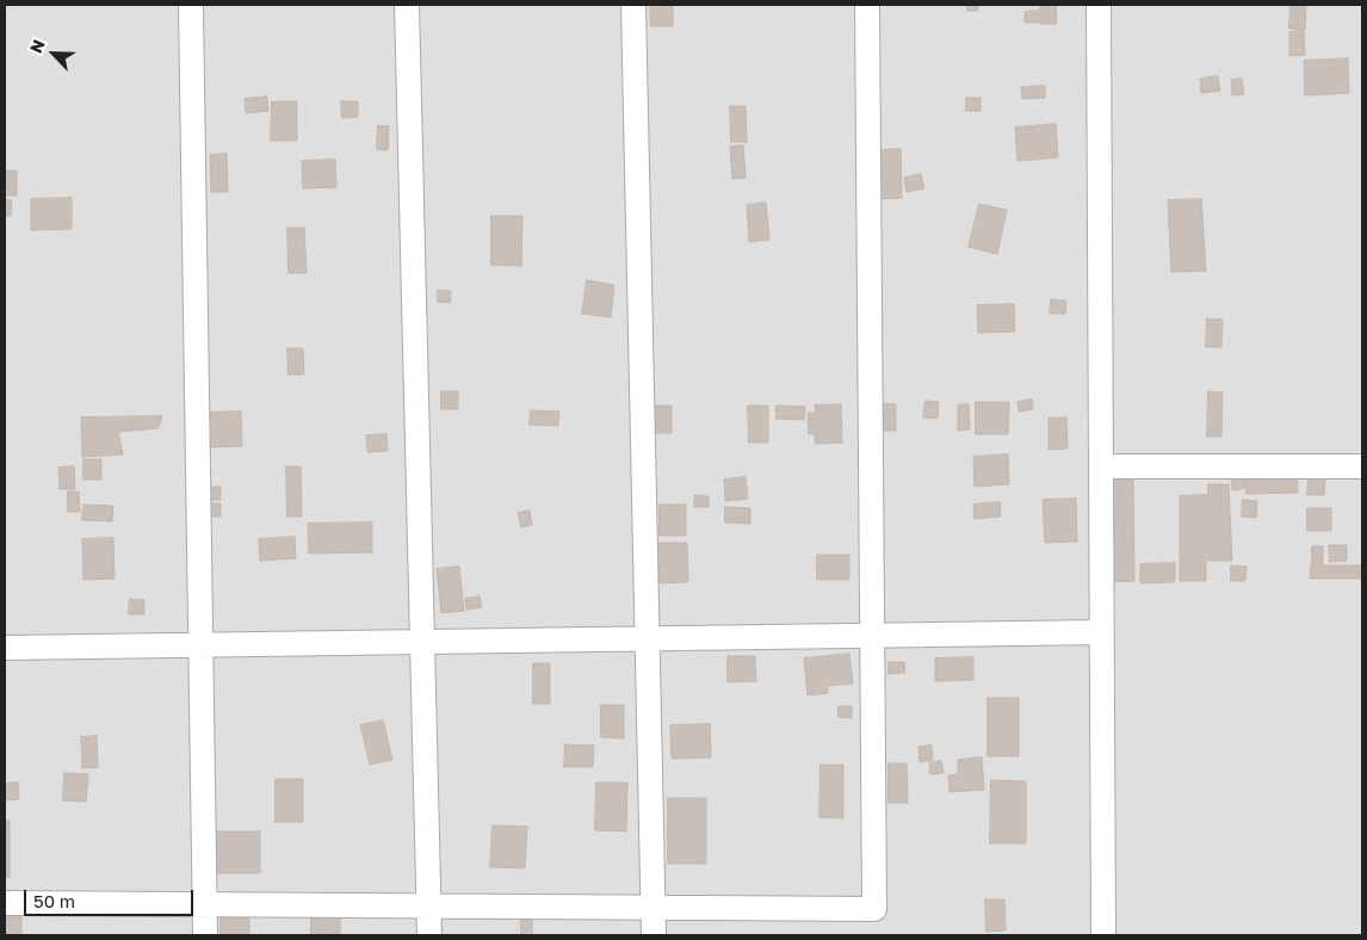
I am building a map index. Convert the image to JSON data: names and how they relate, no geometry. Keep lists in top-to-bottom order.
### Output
{
  "scale_bar": "50 m",
  "north": "top left"
}
